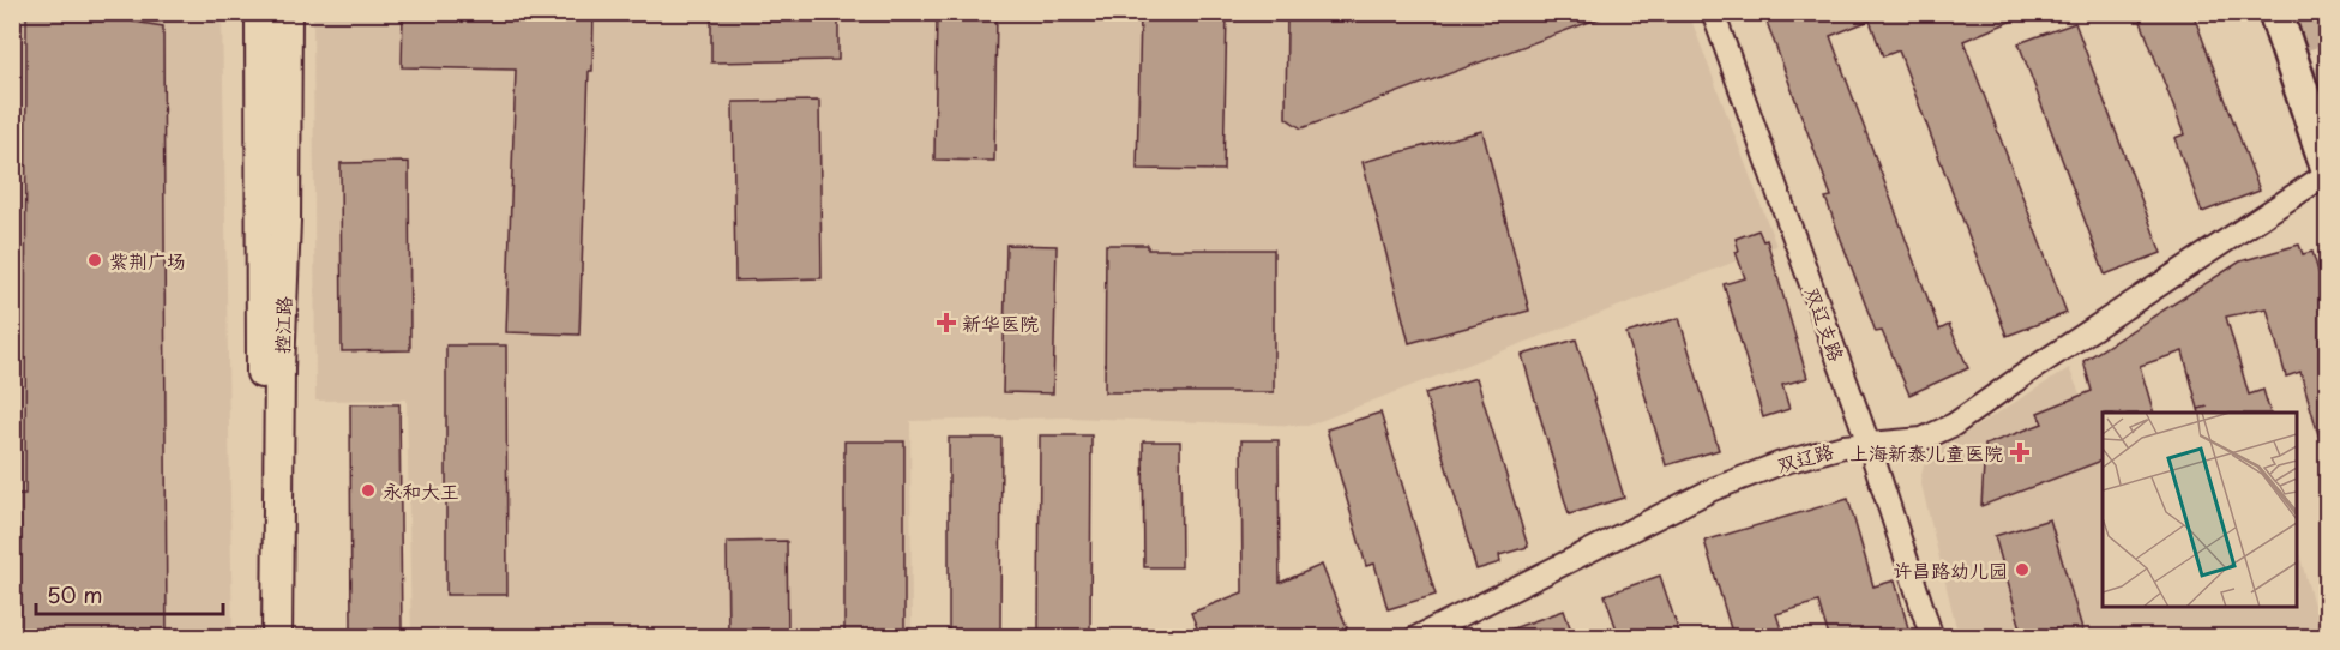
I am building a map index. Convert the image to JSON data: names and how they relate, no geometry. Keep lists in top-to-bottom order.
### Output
{
  "streets": {
    "main road": ["控江路"],
    "street": ["双辽支路", "双辽路"]
  },
  "crossings": [
    ["双辽支路", "双辽路"]
  ],
  "places": {
    "other": ["紫荆广场", "永和大王", "许昌路幼儿园"],
    "health": ["新华医院", "上海新泰儿童医院"]
  },
  "scale_bar": "50 m"
}
